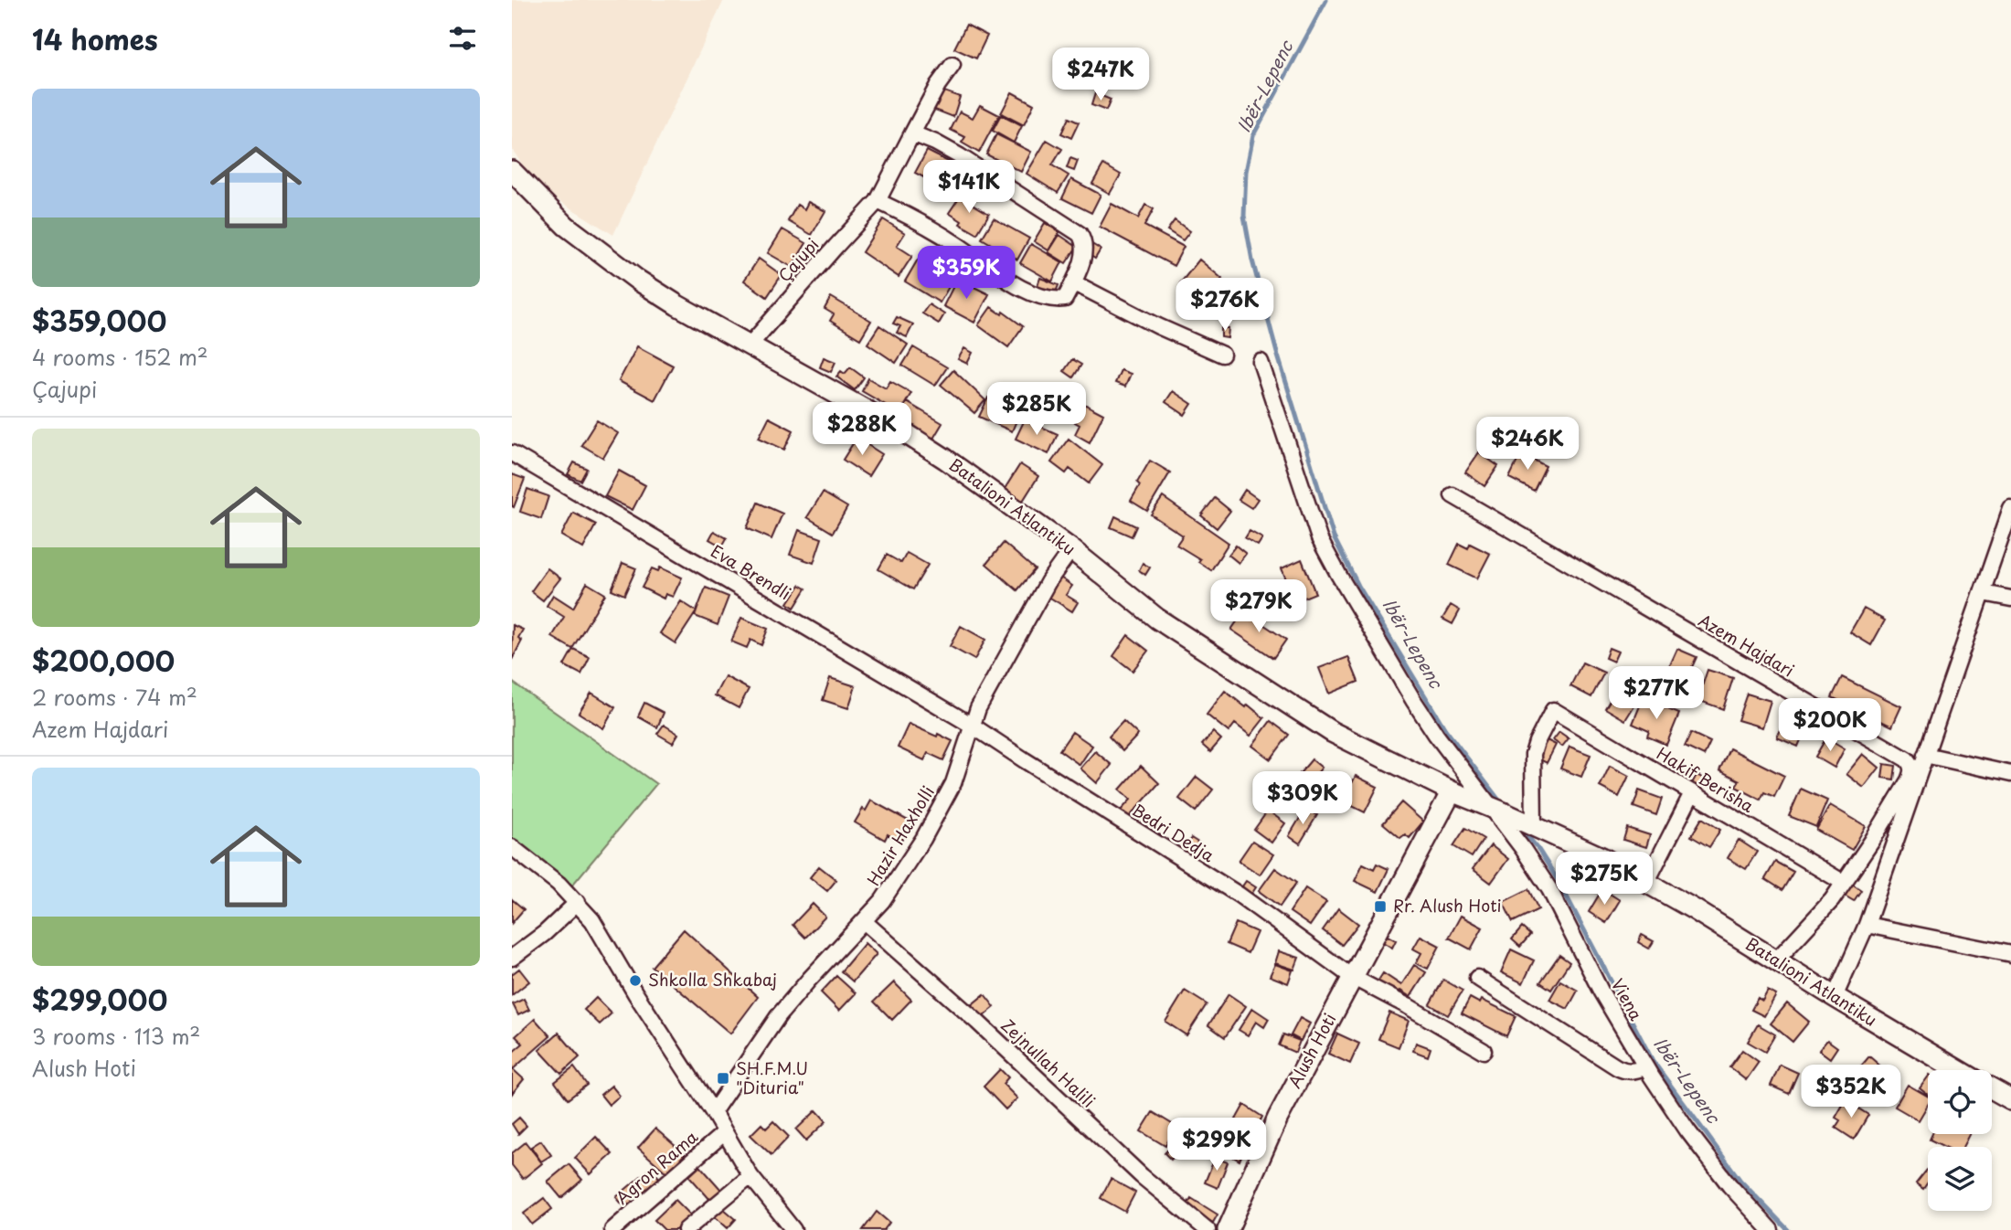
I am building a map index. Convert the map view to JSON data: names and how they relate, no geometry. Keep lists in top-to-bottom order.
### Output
{
  "streets": {
    "street": [
      "Çajupi",
      "Batalioni Atlantiku",
      "Eva Brendli",
      "Azem Hajdari",
      "Hakif Berisha",
      "Bedri Dedja",
      "Hazir Haxholli",
      "Viena",
      "Alush Hoti",
      "Zejnullah Halili",
      "Agron Rama"
    ]
  },
  "crossings": [
    ["Çajupi", "Batalioni Atlantiku"],
    ["Batalioni Atlantiku", "Azem Hajdari"],
    ["Batalioni Atlantiku", "Hakif Berisha"],
    ["Batalioni Atlantiku", "Hazir Haxholli"],
    ["Batalioni Atlantiku", "Viena"],
    ["Batalioni Atlantiku", "Alush Hoti"],
    ["Eva Brendli", "Bedri Dedja"],
    ["Eva Brendli", "Hazir Haxholli"],
    ["Azem Hajdari", "Hakif Berisha"],
    ["Bedri Dedja", "Hazir Haxholli"],
    ["Bedri Dedja", "Alush Hoti"],
    ["Hazir Haxholli", "Zejnullah Halili"]
  ],
  "water": ["Ibër-Lepenc"],
  "places": {
    "transit": ["Rr. Alush Hoti", "SH.F.M.U \"Dituria\""],
    "other": ["Shkolla Shkabaj"]
  },
  "page": {
    "heading": "14 homes",
    "price": [
      "$247K",
      "$141K",
      "$359K",
      "$276K",
      "$285K",
      "$288K",
      "$246K",
      "$279K",
      "$277K",
      "$200K",
      "$309K",
      "$275K",
      "$352K",
      "$299K"
    ],
    "list": [
      {
        "name": "$359,000",
        "note": "4 rooms · 152 m² · Çajupi"
      },
      {
        "name": "$200,000",
        "note": "2 rooms · 74 m² · Azem Hajdari"
      },
      {
        "name": "$299,000",
        "note": "3 rooms · 113 m² · Alush Hoti"
      }
    ]
  }
}
